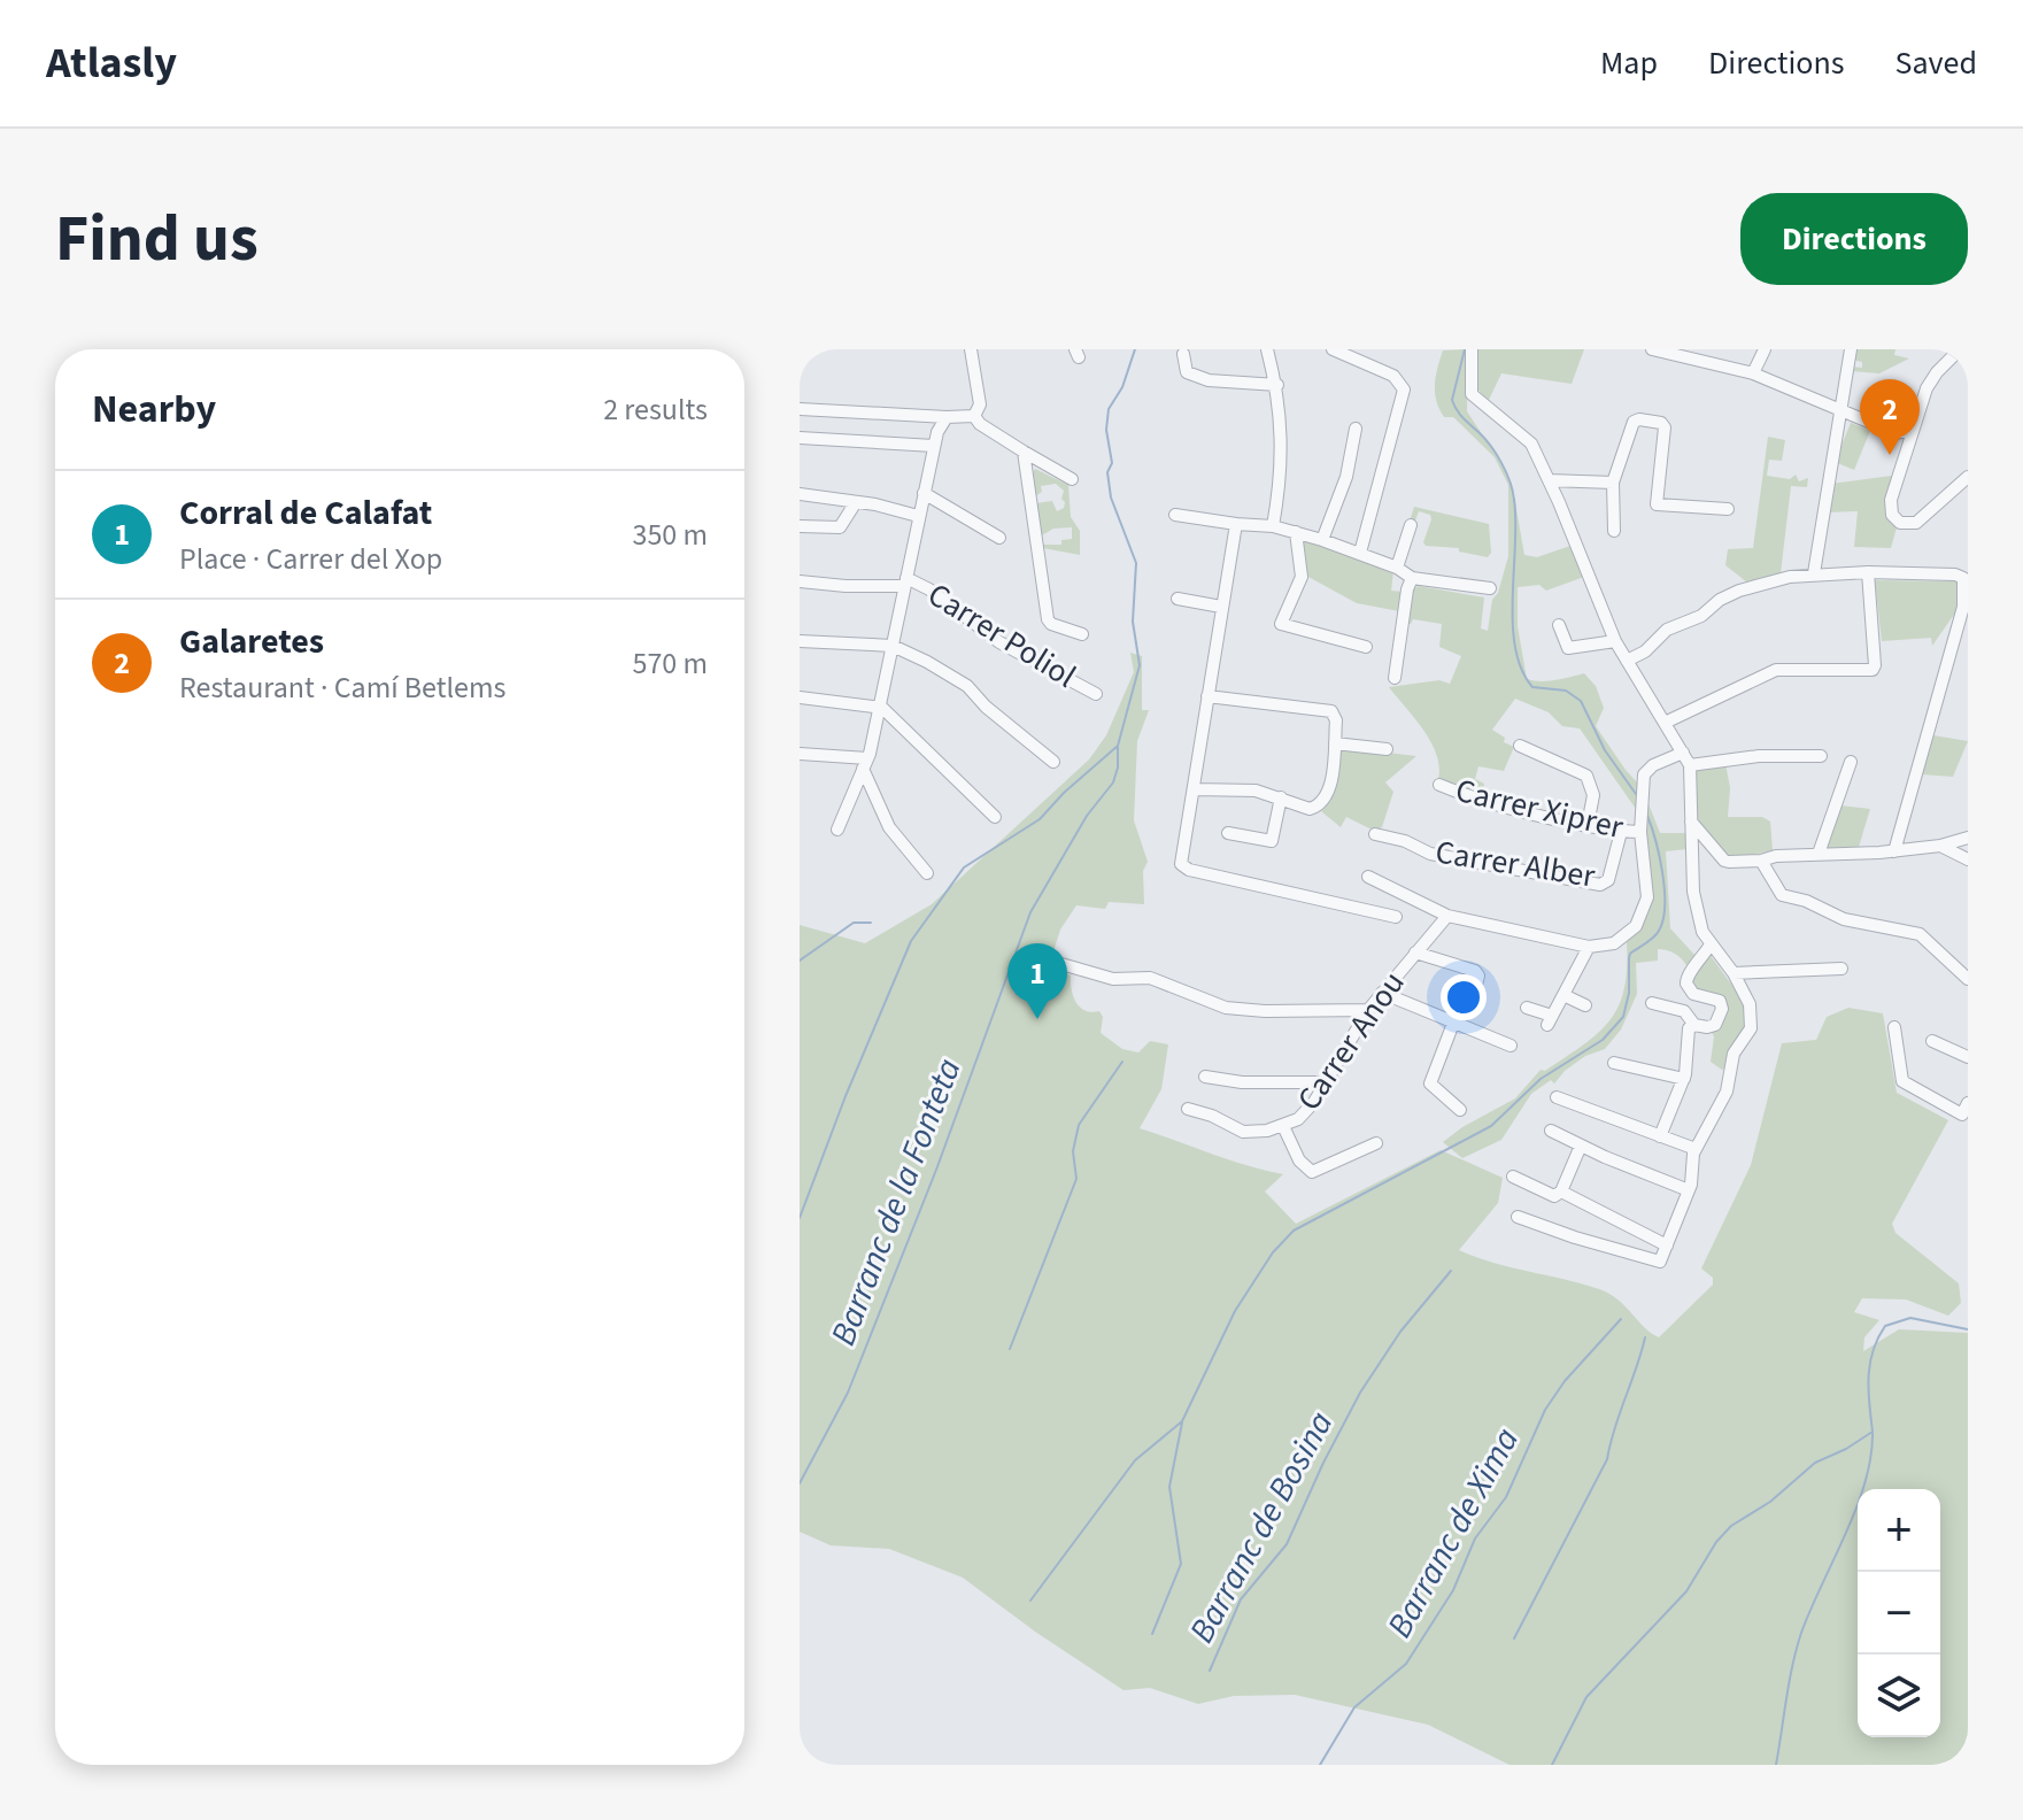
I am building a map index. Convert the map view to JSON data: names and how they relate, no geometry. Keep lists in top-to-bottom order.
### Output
{
  "streets": {
    "street": [
      "Carrer Poliol",
      "Carrer Xiprer",
      "Carrer Alber",
      "Carrer Anou"
    ]
  },
  "crossings": [
    ["Carrer Xiprer", "Carrer Alber"]
  ],
  "water": ["Barranc de la Fonteta", "Barranc de Bosina", "Barranc de Xima"],
  "page": {
    "header": "Atlasly",
    "nav": ["Map", "Directions", "Saved"],
    "buttons": "Directions",
    "title": "Find us",
    "heading": ["Nearby", "2 results"],
    "pins": ["2", "1"],
    "list": [
      {
        "mark": "1",
        "name": "Corral de Calafat",
        "note": "Place · Carrer del Xop",
        "value": "350 m"
      },
      {
        "mark": "2",
        "name": "Galaretes",
        "note": "Restaurant · Camí Betlems",
        "value": "570 m"
      }
    ],
    "map_buttons": ["+", "−"]
  }
}
